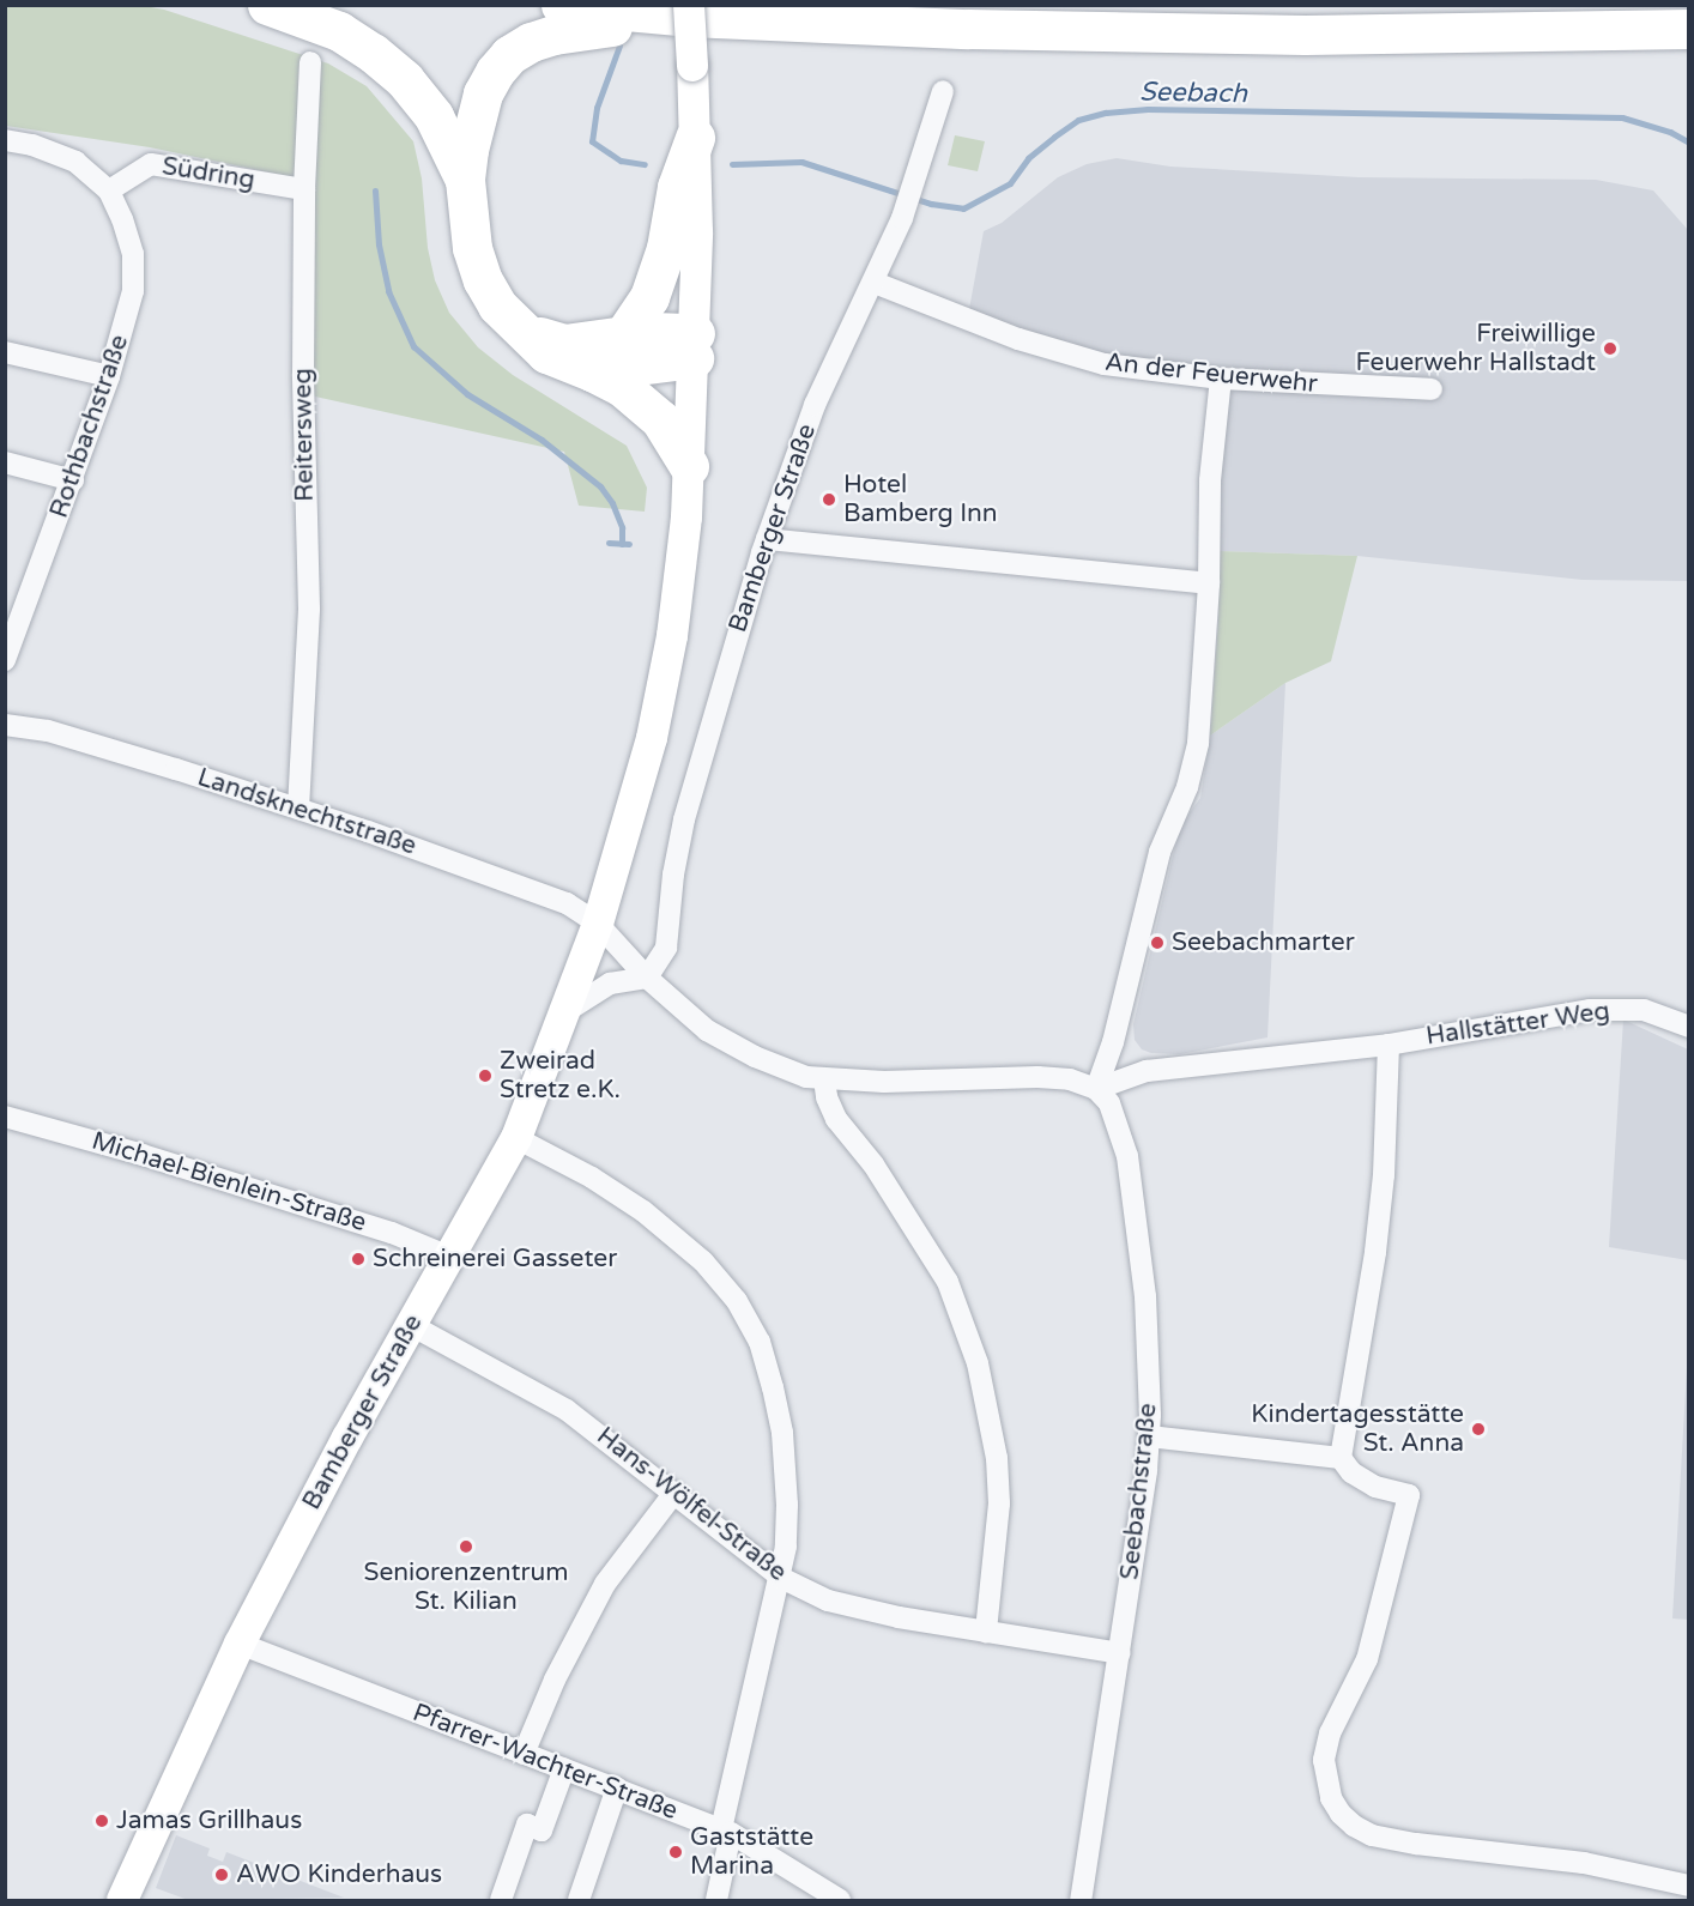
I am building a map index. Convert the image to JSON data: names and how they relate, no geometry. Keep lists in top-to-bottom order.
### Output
{
  "streets": {
    "main road": ["Bamberger Straße"],
    "street": [
      "Südring",
      "An der Feuerwehr",
      "Rothbachstraße",
      "Reitersweg",
      "Landsknechtstraße",
      "Hallstätter Weg",
      "Michael-Bienlein-Straße",
      "Seebachstraße",
      "Hans-Wölfel-Straße",
      "Pfarrer-Wachter-Straße"
    ]
  },
  "crossings": [
    ["Südring", "Rothbachstraße"],
    ["Südring", "Reitersweg"],
    ["An der Feuerwehr", "Bamberger Straße"],
    ["Reitersweg", "Landsknechtstraße"],
    ["Bamberger Straße", "Landsknechtstraße"],
    ["Bamberger Straße", "Michael-Bienlein-Straße"],
    ["Bamberger Straße", "Hans-Wölfel-Straße"],
    ["Bamberger Straße", "Pfarrer-Wachter-Straße"],
    ["Seebachstraße", "Hans-Wölfel-Straße"]
  ],
  "water": ["Seebach"],
  "places": [
    "Freiwillige Feuerwehr Hallstadt",
    "Hotel Bamberg Inn",
    "Seebachmarter",
    "Zweirad Stretz e.K.",
    "Schreinerei Gasseter",
    "Kindertagesstätte St. Anna",
    "Seniorenzentrum St. Kilian",
    "Jamas Grillhaus",
    "Gaststätte Marina",
    "AWO Kinderhaus"
  ]
}
